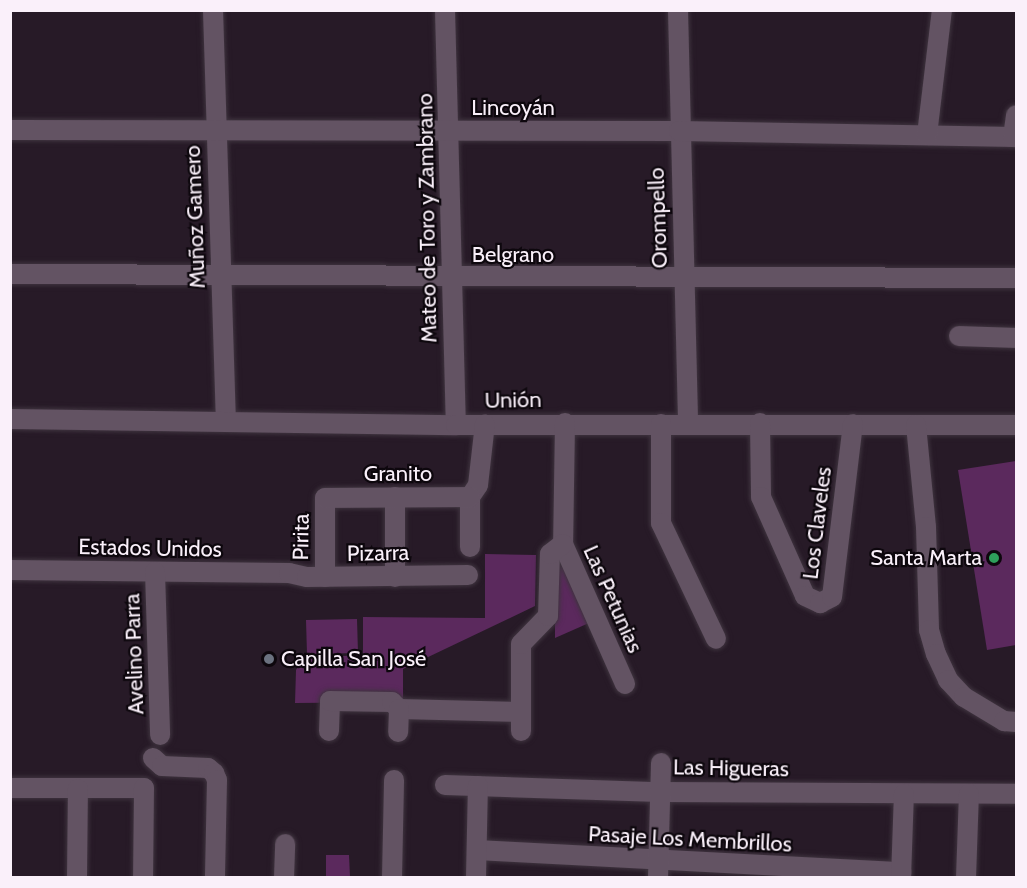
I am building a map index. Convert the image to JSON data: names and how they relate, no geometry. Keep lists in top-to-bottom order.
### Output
{
  "streets": {
    "street": [
      "Lincoyán",
      "Muñoz Gamero",
      "Mateo de Toro y Zambrano",
      "Orompello",
      "Belgrano",
      "Unión",
      "Granito",
      "Los Claveles",
      "Pirita",
      "Estados Unidos",
      "Pizarra",
      "Las Petunias",
      "Avelino Parra",
      "Las Higueras",
      "Pasaje Los Membrillos"
    ]
  },
  "crossings": [
    ["Lincoyán", "Muñoz Gamero"],
    ["Lincoyán", "Mateo de Toro y Zambrano"],
    ["Lincoyán", "Orompello"],
    ["Muñoz Gamero", "Belgrano"],
    ["Muñoz Gamero", "Unión"],
    ["Mateo de Toro y Zambrano", "Belgrano"],
    ["Mateo de Toro y Zambrano", "Unión"],
    ["Orompello", "Belgrano"],
    ["Orompello", "Unión"],
    ["Unión", "Los Claveles"],
    ["Unión", "Las Petunias"],
    ["Granito", "Pirita"],
    ["Pirita", "Pizarra"],
    ["Estados Unidos", "Pizarra"],
    ["Estados Unidos", "Avelino Parra"]
  ],
  "places": ["Santa Marta", "Capilla San José"]
}
